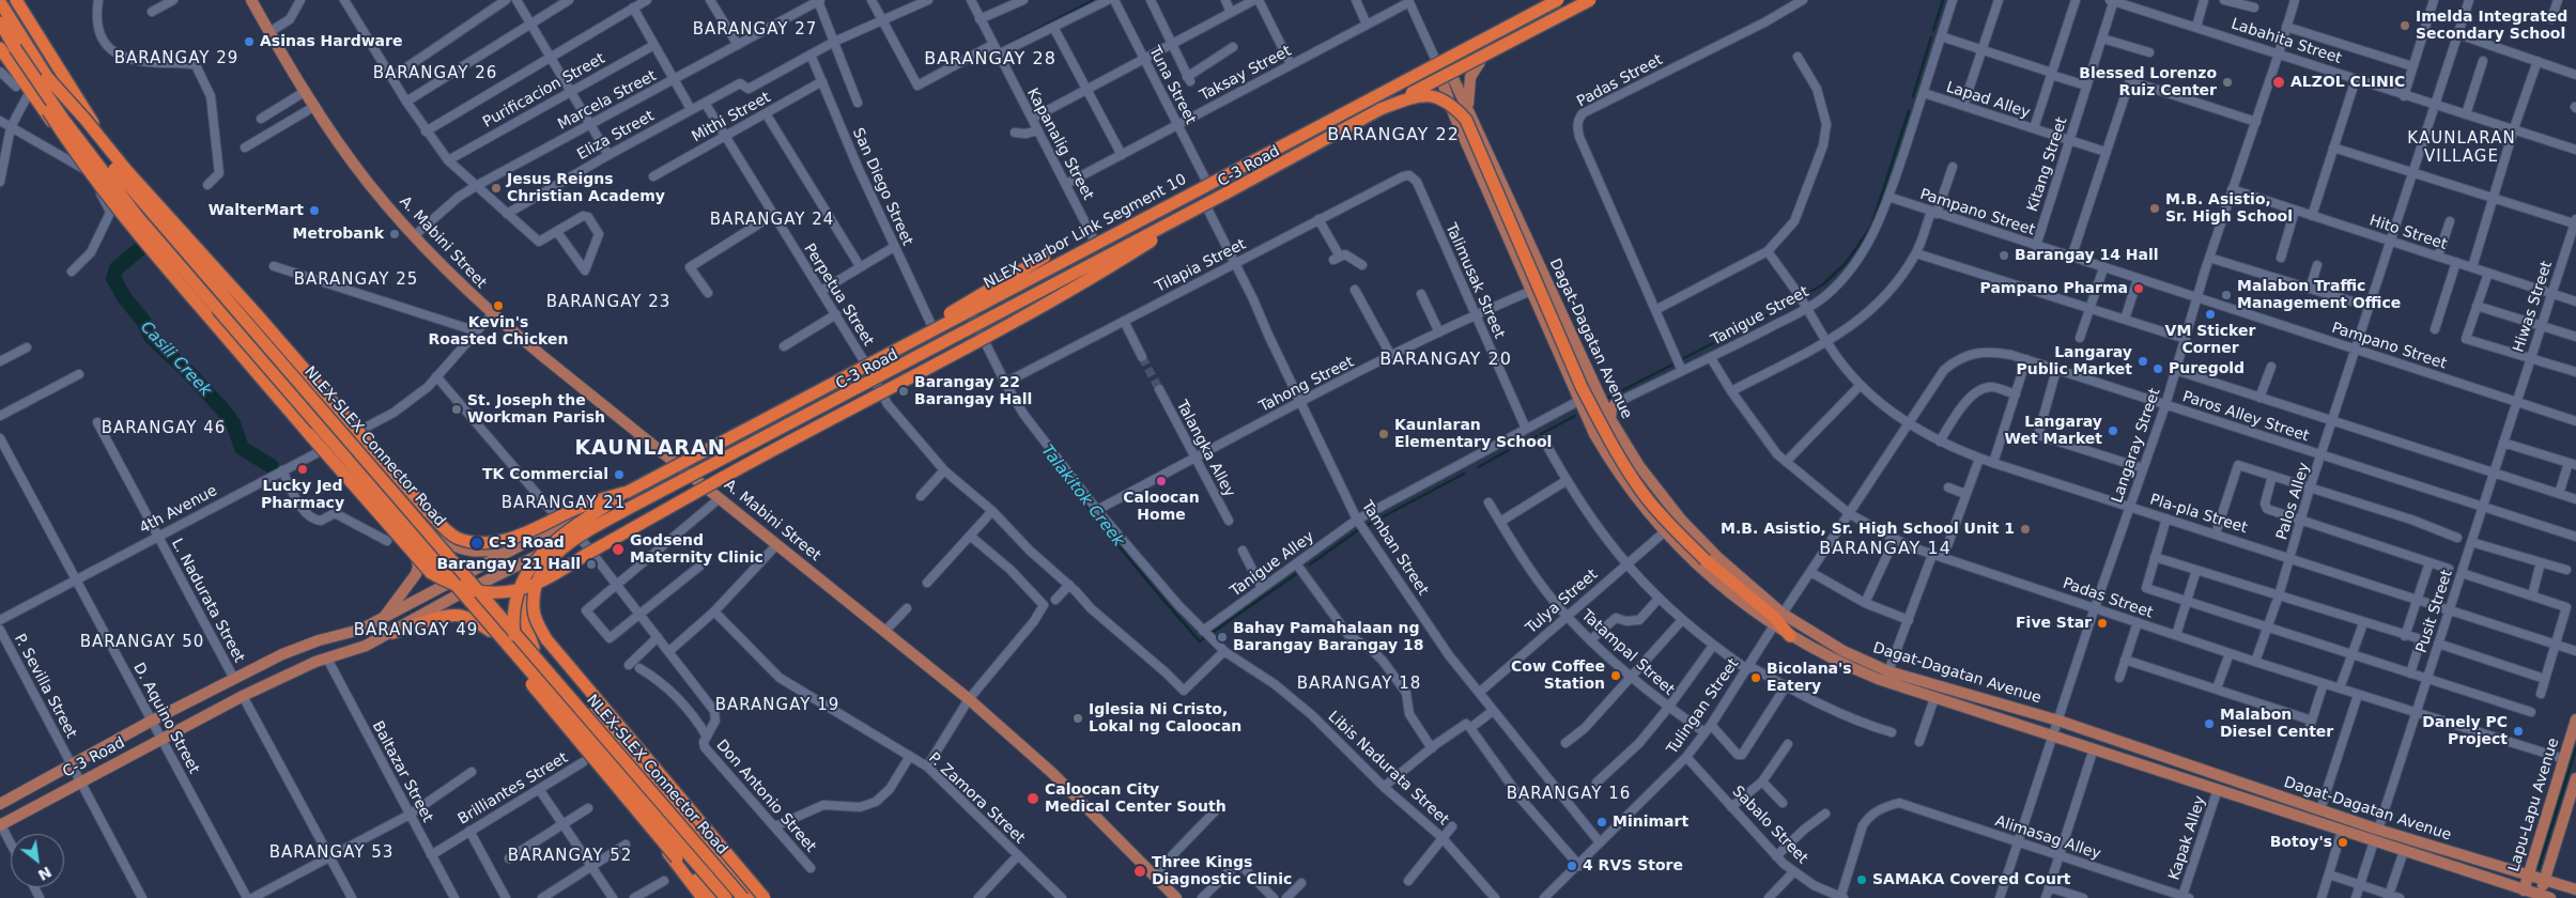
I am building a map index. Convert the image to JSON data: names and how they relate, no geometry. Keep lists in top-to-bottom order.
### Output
{
  "streets": {
    "highway": ["NLEX Harbor Link Segment 10", "NLEX-SLEX Connector Road"],
    "main road": [
      "C-3 Road",
      "A. Mabini Street",
      "Dagat-Dagatan Avenue",
      "Lapu-Lapu Avenue"
    ],
    "street": [
      "Labahita Street",
      "Taksay Street",
      "Padas Street",
      "Tuna Street",
      "Purificacion Street",
      "Marcela Street",
      "Lapad Alley",
      "Mithi Street",
      "Eliza Street",
      "Kapanalig Street",
      "Kitang Street",
      "San Diego Street",
      "Pampano Street",
      "Hito Street",
      "Tilapia Street",
      "Talimusak Street",
      "Perpetua Street",
      "Hiwas Street",
      "Tanigue Street",
      "Tahong Street",
      "Paros Alley Street",
      "Langaray Street",
      "Talangka Alley",
      "Palos Alley",
      "4th Avenue",
      "Pla-pla Street",
      "Tamban Street",
      "Tanigue Alley",
      "L. Nadurata Street",
      "Tulya Street",
      "Pusit Street",
      "Tatampal Street",
      "P. Sevilla Street",
      "Tulingan Street",
      "D. Aquino Street",
      "Libis Nadurata Street",
      "Baltazar Street",
      "Brilliantes Street",
      "Don Antonio Street",
      "P. Zamora Street",
      "Sabalo Street",
      "Alimasag Alley",
      "Kapak Alley"
    ]
  },
  "crossings": [
    ["Labahita Street", "Kitang Street"],
    ["Labahita Street", "Langaray Street"],
    ["Labahita Street", "Palos Alley"],
    ["Taksay Street", "Tuna Street"],
    ["Taksay Street", "Kapanalig Street"],
    ["Taksay Street", "Dagat-Dagatan Avenue"],
    ["Padas Street", "Tanigue Street"],
    ["Padas Street", "Paros Alley Street"],
    ["Padas Street", "Langaray Street"],
    ["Padas Street", "Palos Alley"],
    ["Padas Street", "Pusit Street"],
    ["Padas Street", "Lapu-Lapu Avenue"],
    ["Tuna Street", "C-3 Road"],
    ["Marcela Street", "A. Mabini Street"],
    ["Lapad Alley", "Kitang Street"],
    ["Lapad Alley", "Tanigue Street"],
    ["Mithi Street", "San Diego Street"],
    ["Mithi Street", "Perpetua Street"],
    ["Eliza Street", "San Diego Street"],
    ["Eliza Street", "Perpetua Street"],
    ["Kapanalig Street", "C-3 Road"],
    ["Kitang Street", "Pampano Street"],
    ["C-3 Road", "San Diego Street"],
    ["C-3 Road", "NLEX Harbor Link Segment 10"],
    ["C-3 Road", "A. Mabini Street"],
    ["C-3 Road", "Perpetua Street"],
    ["C-3 Road", "Dagat-Dagatan Avenue"],
    ["C-3 Road", "Tamban Street"],
    ["C-3 Road", "L. Nadurata Street"],
    ["C-3 Road", "P. Sevilla Street"],
    ["C-3 Road", "D. Aquino Street"],
    ["C-3 Road", "Libis Nadurata Street"],
    ["C-3 Road", "Baltazar Street"],
    ["Pampano Street", "Hiwas Street"],
    ["Pampano Street", "Tanigue Street"],
    ["Pampano Street", "Langaray Street"],
    ["Pampano Street", "Palos Alley"],
    ["Pampano Street", "Pusit Street"],
    ["NLEX Harbor Link Segment 10", "Perpetua Street"],
    ["Hito Street", "Hiwas Street"],
    ["Hito Street", "Langaray Street"],
    ["Hito Street", "Palos Alley"],
    ["A. Mabini Street", "4th Avenue"],
    ["Tilapia Street", "Talimusak Street"],
    ["Tilapia Street", "Tamban Street"],
    ["Tilapia Street", "Libis Nadurata Street"],
    ["Talimusak Street", "Tahong Street"],
    ["Hiwas Street", "Pusit Street"],
    ["Tanigue Street", "Dagat-Dagatan Avenue"],
    ["Tanigue Street", "Pla-pla Street"],
    ["Dagat-Dagatan Avenue", "Tahong Street"],
    ["Dagat-Dagatan Avenue", "Paros Alley Street"],
    ["Dagat-Dagatan Avenue", "Langaray Street"],
    ["Dagat-Dagatan Avenue", "Tulya Street"],
    ["Dagat-Dagatan Avenue", "Pusit Street"],
    ["Dagat-Dagatan Avenue", "Tulingan Street"],
    ["Dagat-Dagatan Avenue", "Lapu-Lapu Avenue"],
    ["Dagat-Dagatan Avenue", "Kapak Alley"],
    ["Tahong Street", "Talangka Alley"],
    ["Tahong Street", "Tamban Street"],
    ["Tahong Street", "Libis Nadurata Street"],
    ["Paros Alley Street", "Langaray Street"],
    ["Paros Alley Street", "Palos Alley"],
    ["Paros Alley Street", "Pla-pla Street"],
    ["Paros Alley Street", "Pusit Street"],
    ["Langaray Street", "Pla-pla Street"],
    ["Langaray Street", "Alimasag Alley"],
    ["Palos Alley", "Pla-pla Street"],
    ["4th Avenue", "L. Nadurata Street"],
    ["4th Avenue", "D. Aquino Street"],
    ["Pla-pla Street", "Pusit Street"],
    ["Tamban Street", "Tanigue Alley"],
    ["Tamban Street", "Tulya Street"],
    ["Tamban Street", "Tulingan Street"],
    ["Tanigue Alley", "Libis Nadurata Street"],
    ["Tulya Street", "Tatampal Street"],
    ["Tatampal Street", "Tulingan Street"],
    ["Tulingan Street", "Sabalo Street"],
    ["Baltazar Street", "Brilliantes Street"],
    ["Sabalo Street", "Alimasag Alley"],
    ["Alimasag Alley", "Kapak Alley"]
  ],
  "districts": [
    "BARANGAY 27",
    "BARANGAY 29",
    "BARANGAY 28",
    "BARANGAY 26",
    "BARANGAY 22",
    "KAUNLARAN VILLAGE",
    "BARANGAY 24",
    "BARANGAY 25",
    "BARANGAY 23",
    "BARANGAY 20",
    "BARANGAY 46",
    "KAUNLARAN",
    "BARANGAY 21",
    "BARANGAY 14",
    "BARANGAY 49",
    "BARANGAY 50",
    "BARANGAY 18",
    "BARANGAY 19",
    "BARANGAY 16",
    "BARANGAY 53",
    "BARANGAY 52"
  ],
  "water": ["Casili Creek", "Talakitok Creek"],
  "places": [
    "Imelda Integrated Secondary School",
    "Asinas Hardware",
    "Blessed Lorenzo Ruiz Center",
    "ALZOL CLINIC",
    "Jesus Reigns Christian Academy",
    "M.B. Asistio, Sr. High School",
    "WalterMart",
    "Metrobank",
    "Barangay 14 Hall",
    "Pampano Pharma",
    "Malabon Traffic Management Office",
    "Kevin's Roasted Chicken",
    "VM Sticker Corner",
    "Langaray Public Market",
    "Puregold",
    "Barangay 22 Barangay Hall",
    "St. Joseph the Workman Parish",
    "Langaray Wet Market",
    "Kaunlaran Elementary School",
    "Lucky Jed Pharmacy",
    "TK Commercial",
    "Caloocan Home",
    "M.B. Asistio, Sr. High School Unit 1",
    "C-3 Road",
    "Godsend Maternity Clinic",
    "Barangay 21 Hall",
    "Five Star",
    "Bahay Pamahalaan ng Barangay Barangay 18",
    "Cow Coffee Station",
    "Bicolana's Eatery",
    "Iglesia Ni Cristo, Lokal ng Caloocan",
    "Malabon Diesel Center",
    "Danely PC Project",
    "Caloocan City Medical Center South",
    "Minimart",
    "Botoy's",
    "4 RVS Store",
    "Three Kings Diagnostic Clinic",
    "SAMAKA Covered Court"
  ],
  "north": "bottom right"
}
